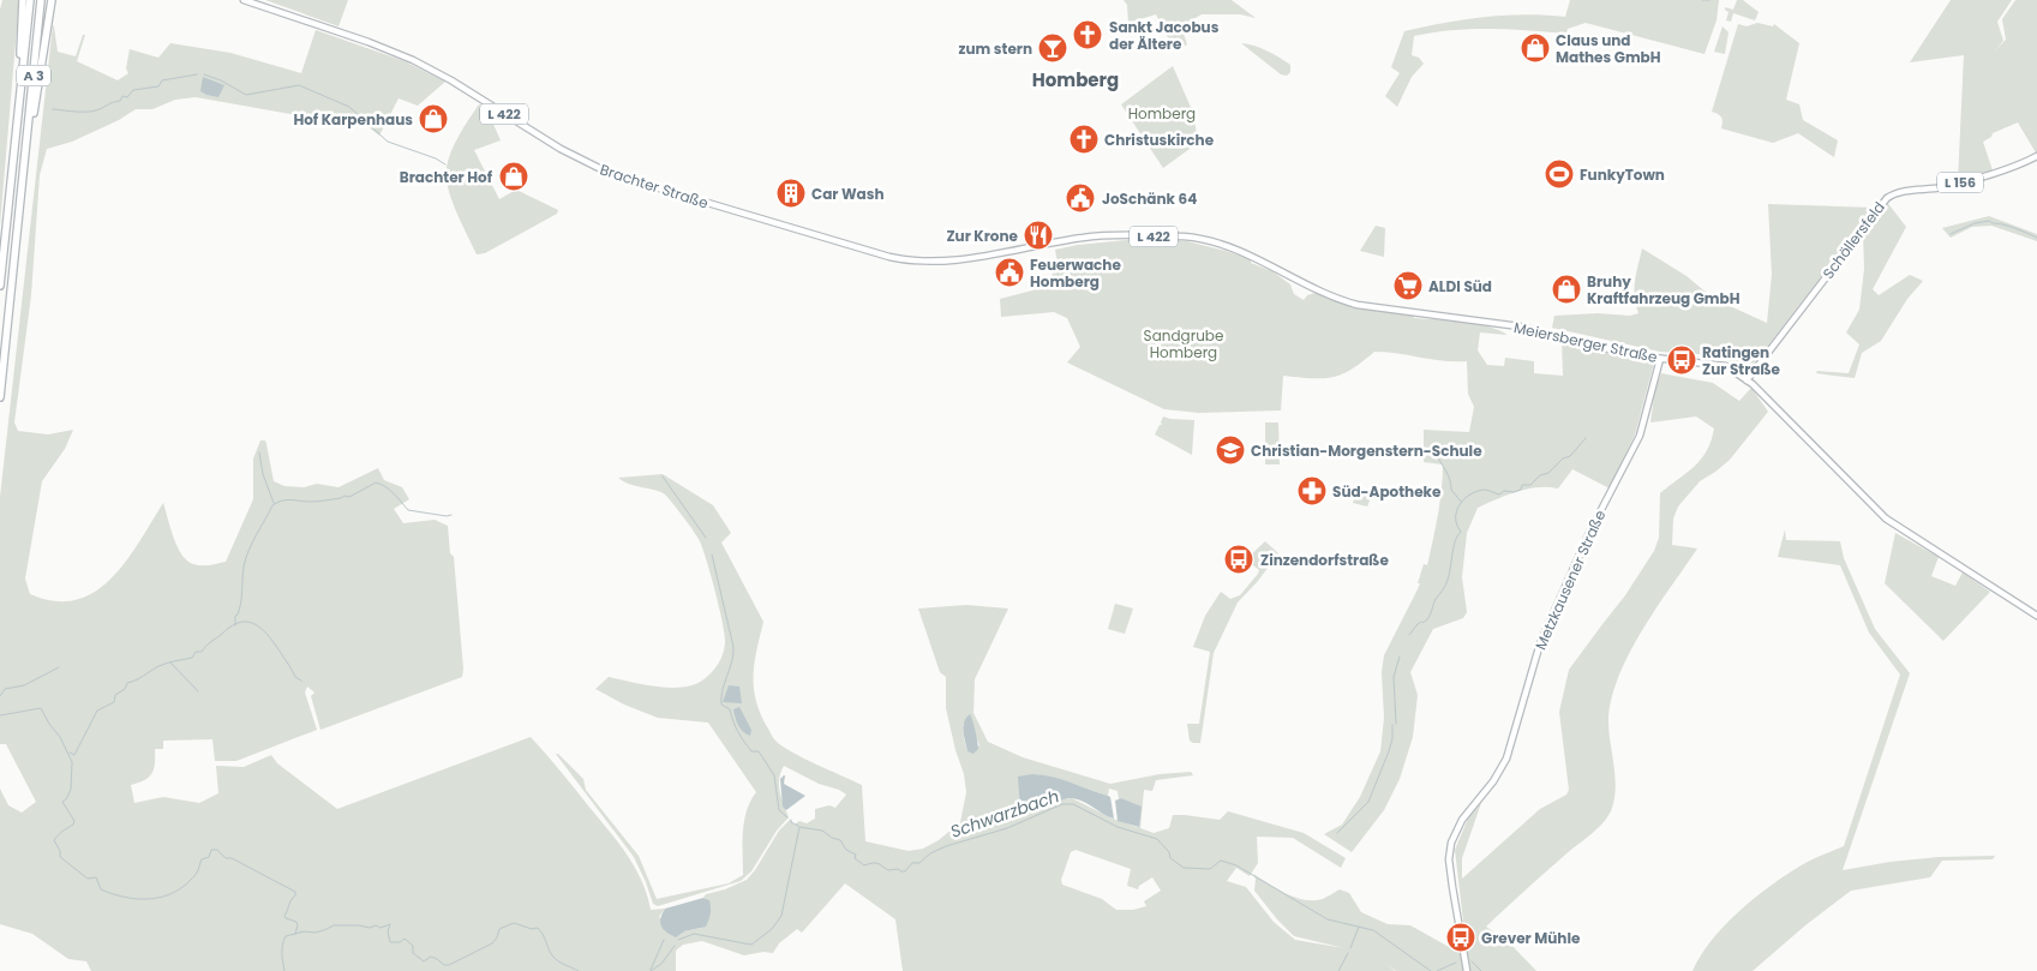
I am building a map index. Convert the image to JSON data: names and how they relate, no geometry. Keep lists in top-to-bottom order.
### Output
{
  "streets": {
    "highway": ["A 3"],
    "main road": [
      "L 422",
      "L 156",
      "Brachter Straße",
      "Schöllersfeld",
      "Meiersberger Straße",
      "Metzkausener Straße"
    ]
  },
  "crossings": [
    ["Brachter Straße", "Meiersberger Straße"],
    ["Schöllersfeld", "Meiersberger Straße"],
    ["Meiersberger Straße", "Metzkausener Straße"]
  ],
  "districts": ["Homberg"],
  "water": ["Schwarzbach"],
  "parks": ["Homberg", "Sandgrube Homberg"],
  "places": {
    "church": ["Sankt Jacobus der Ältere", "Christuskirche"],
    "bar": ["zum stern"],
    "shop": [
      "Claus und Mathes GmbH",
      "Hof Karpenhaus",
      "Brachter Hof",
      "Bruhy Kraftfahrzeug GmbH"
    ],
    "sports": ["FunkyTown"],
    "building": ["Car Wash"],
    "public building": ["JoSchänk 64", "Feuerwache Homberg"],
    "restaurant": ["Zur Krone"],
    "supermarket": ["ALDI Süd"],
    "bus stop": ["Ratingen Zur Straße", "Zinzendorfstraße", "Grever Mühle"],
    "school or university": ["Christian-Morgenstern-Schule"],
    "pharmacy": ["Süd-Apotheke"]
  }
}
